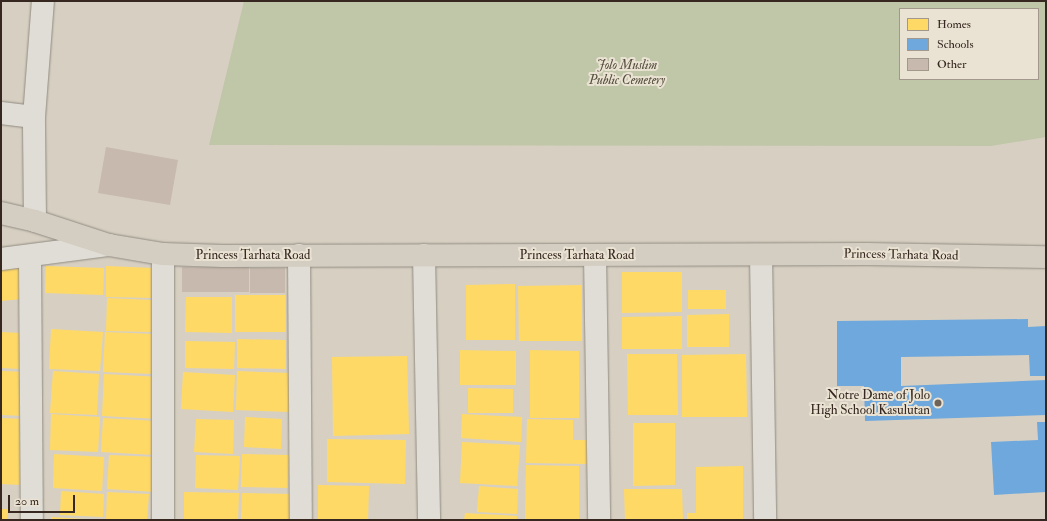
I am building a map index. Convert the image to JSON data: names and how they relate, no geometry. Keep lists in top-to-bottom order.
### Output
{
  "streets": {
    "main road": ["Princess Tarhata Road"]
  },
  "parks": ["Jolo Muslim Public Cemetery"],
  "places": ["Notre Dame of Jolo High School Kasulutan"],
  "legend": ["Homes", "Schools", "Other"],
  "scale_bar": "20 m"
}
